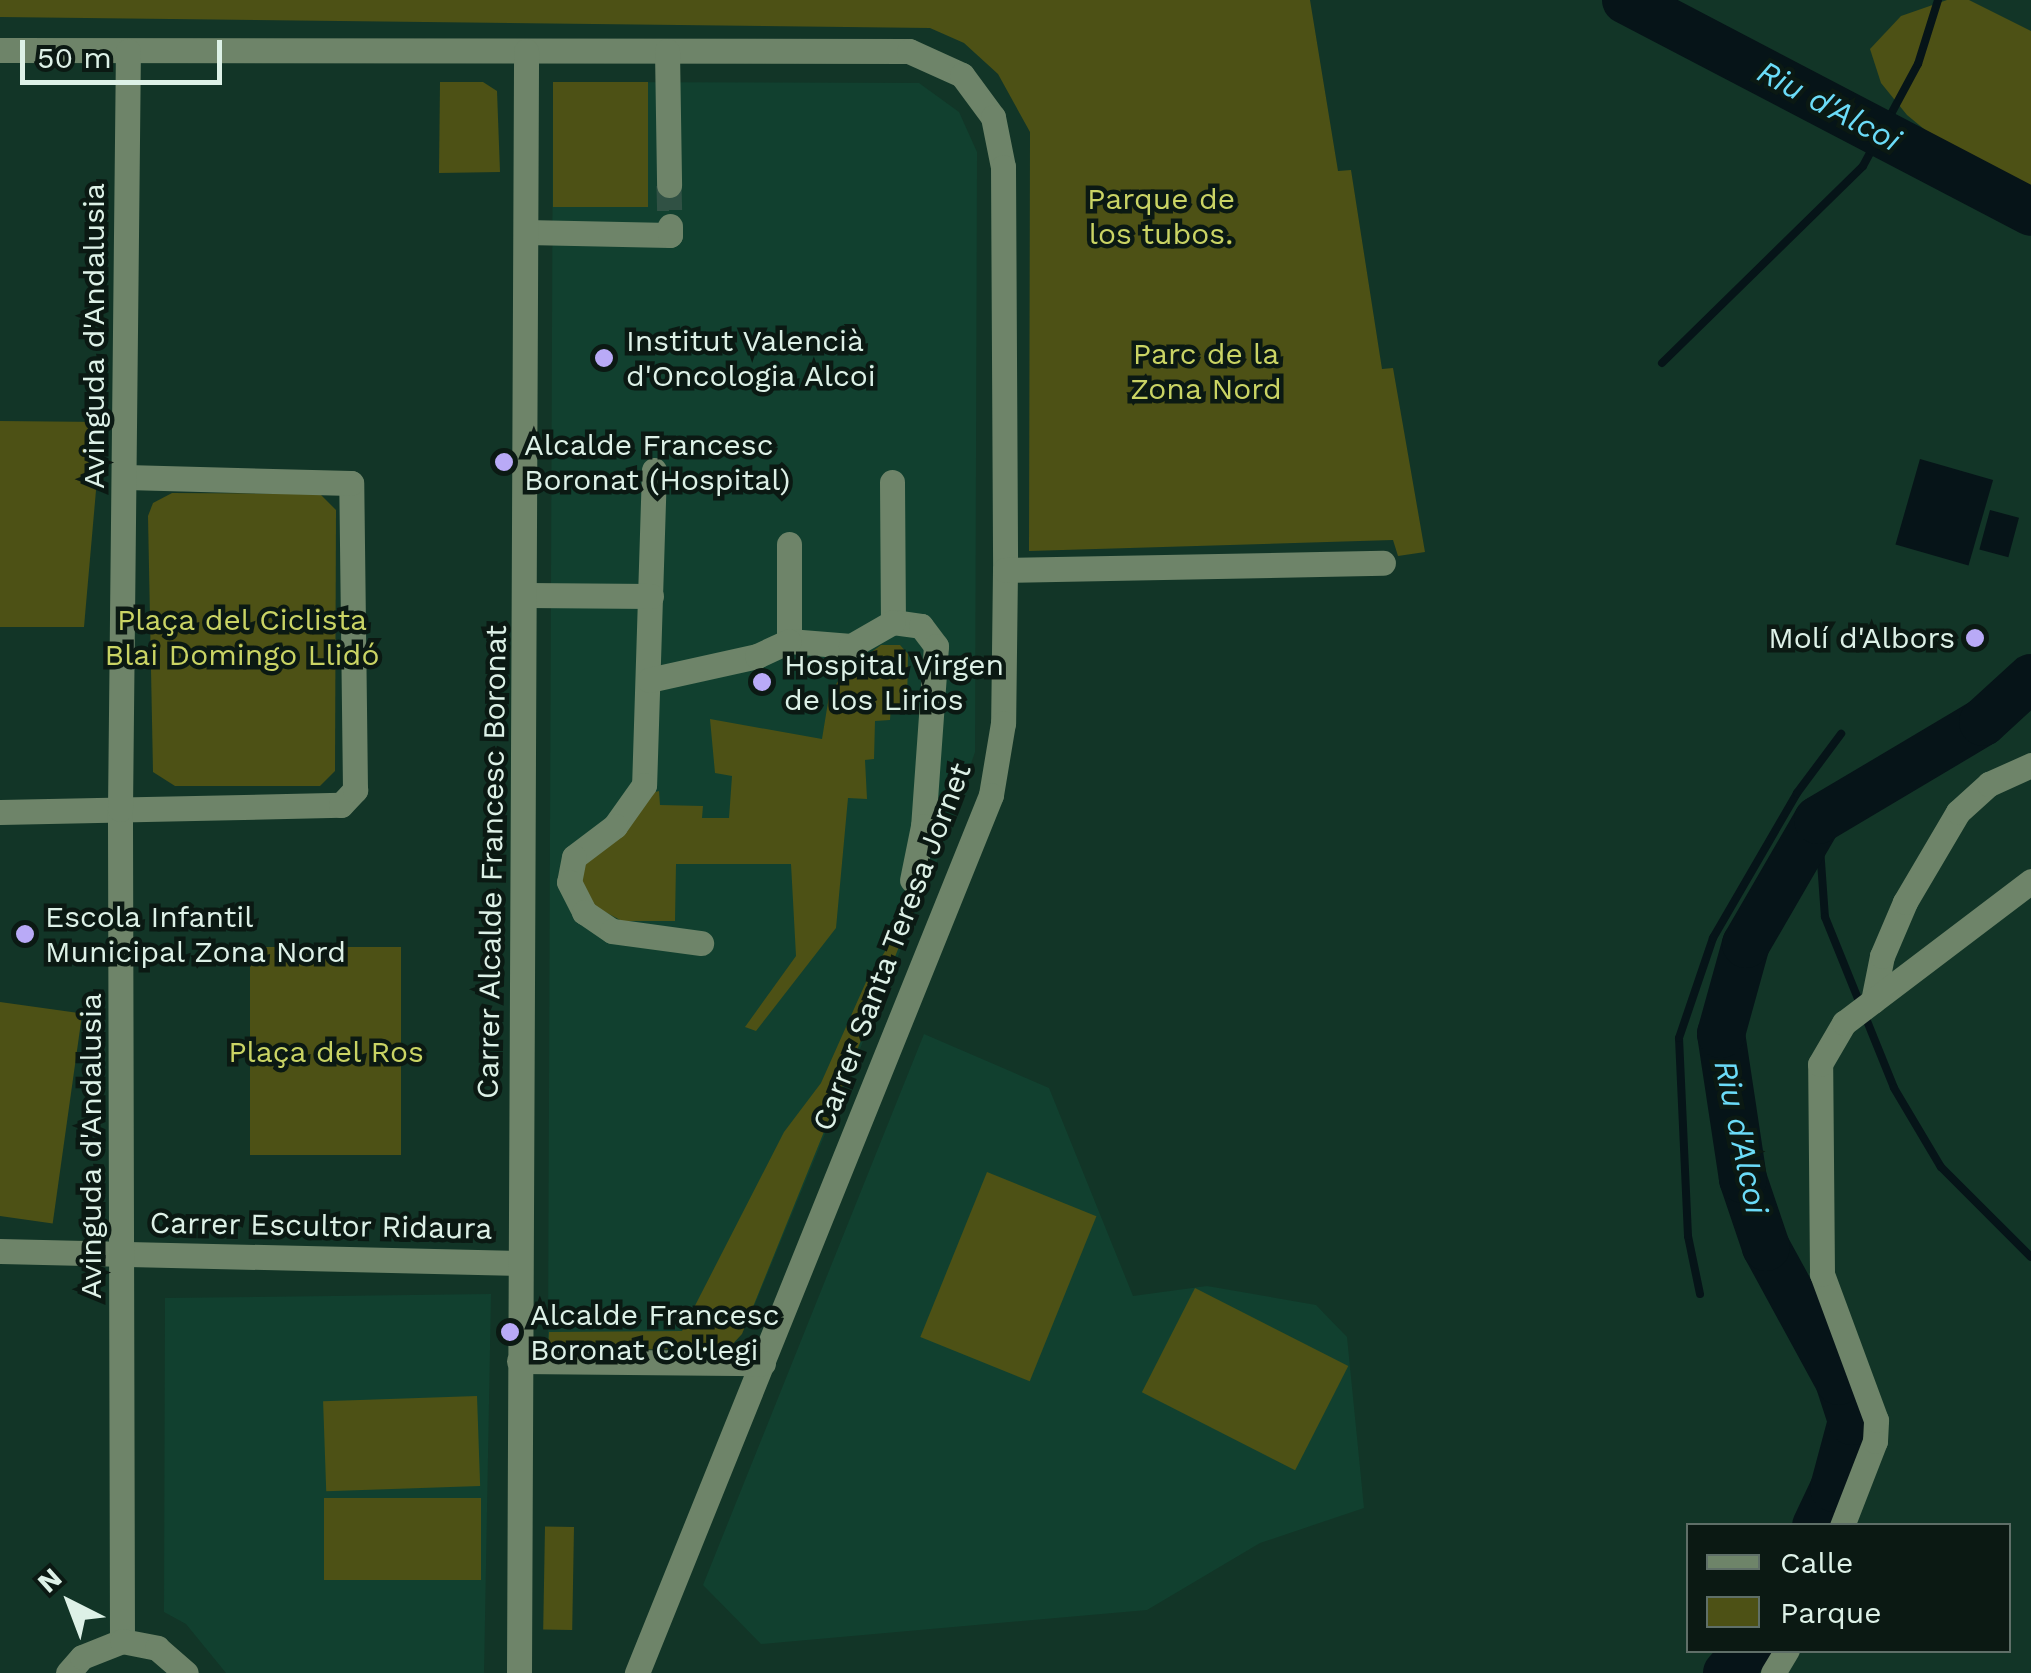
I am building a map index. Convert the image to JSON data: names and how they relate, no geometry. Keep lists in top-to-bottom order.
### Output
{
  "streets": {
    "street": [
      "Avinguda d'Andalusia",
      "Carrer Alcalde Francesc Boronat",
      "Carrer Santa Teresa Jornet",
      "Carrer Escultor Ridaura"
    ]
  },
  "crossings": [
    ["Avinguda d'Andalusia", "Carrer Escultor Ridaura"],
    ["Carrer Alcalde Francesc Boronat", "Carrer Escultor Ridaura"]
  ],
  "water": ["Riu d'Alcoi"],
  "parks": [
    "Parque de los tubos.",
    "Parc de la Zona Nord",
    "Plaça del Ciclista Blai Domingo Llidó",
    "Plaça del Ros"
  ],
  "places": [
    "Institut Valencià d'Oncologia Alcoi",
    "Alcalde Francesc Boronat (Hospital)",
    "Molí d'Albors",
    "Hospital Virgen de los Lirios",
    "Escola Infantil Municipal Zona Nord",
    "Alcalde Francesc Boronat Col·legi"
  ],
  "legend": ["Calle", "Parque"],
  "scale_bar": "50 m",
  "north": "top left"
}
